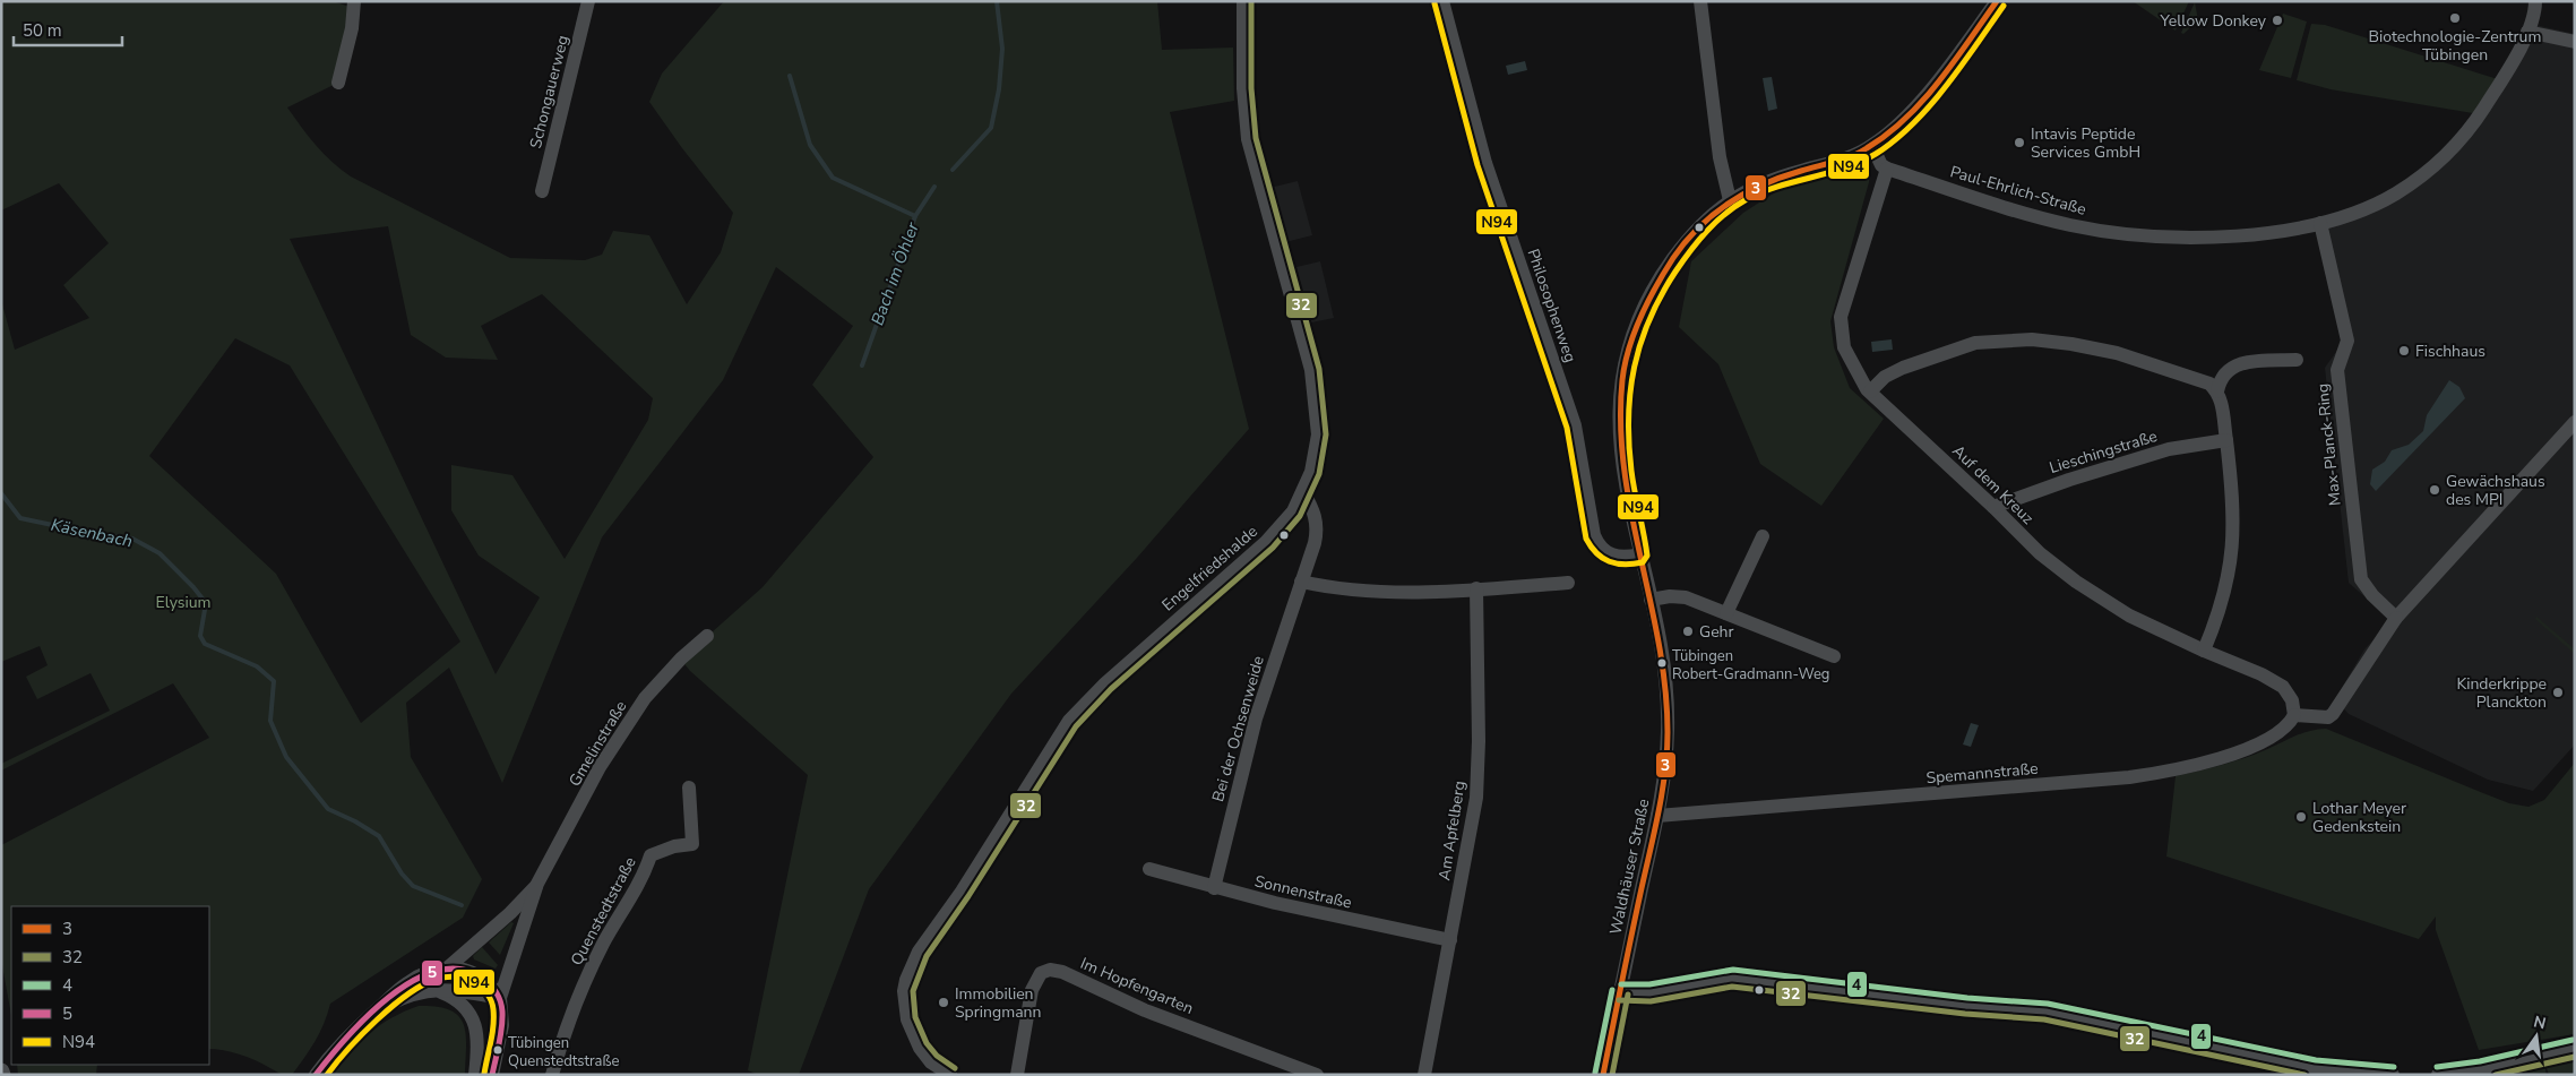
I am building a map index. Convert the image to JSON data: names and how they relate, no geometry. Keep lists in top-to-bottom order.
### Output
{
  "streets": {
    "street": [
      "Schongauerweg",
      "Paul-Ehrlich-Straße",
      "Philosophenweg",
      "Max-Planck-Ring",
      "Lieschingstraße",
      "Auf dem Kreuz",
      "Engelfriedshalde",
      "Bei der Ochsenweide",
      "Gmelinstraße",
      "Spemannstraße",
      "Am Apfelberg",
      "Waldhäuser Straße",
      "Sonnenstraße",
      "Quenstedtstraße",
      "Im Hopfengarten"
    ]
  },
  "crossings": [
    ["Paul-Ehrlich-Straße", "Max-Planck-Ring"],
    ["Paul-Ehrlich-Straße", "Auf dem Kreuz"],
    ["Philosophenweg", "Waldhäuser Straße"],
    ["Lieschingstraße", "Auf dem Kreuz"],
    ["Auf dem Kreuz", "Spemannstraße"],
    ["Engelfriedshalde", "Bei der Ochsenweide"],
    ["Bei der Ochsenweide", "Sonnenstraße"],
    ["Spemannstraße", "Waldhäuser Straße"],
    ["Am Apfelberg", "Sonnenstraße"]
  ],
  "water": ["Bach im Öhler", "Käsenbach"],
  "parks": ["Elysium"],
  "places": [
    "Biotechnologie-Zentrum Tübingen",
    "Yellow Donkey",
    "Intavis Peptide Services GmbH",
    "Fischhaus",
    "Gewächshaus des MPI",
    "Gehr",
    "Tübingen Robert-Gradmann-Weg",
    "Kinderkrippe Planckton",
    "Lothar Meyer Gedenkstein",
    "Immobilien Springmann",
    "Tübingen Quenstedtstraße"
  ],
  "lines": [
    "transit line 3",
    "transit line 32",
    "transit line N94",
    "transit line 5",
    "transit line 4"
  ],
  "legend": [
    "3",
    "32",
    "4",
    "5",
    "N94"
  ],
  "scale_bar": "50 m",
  "north": "top"
}
